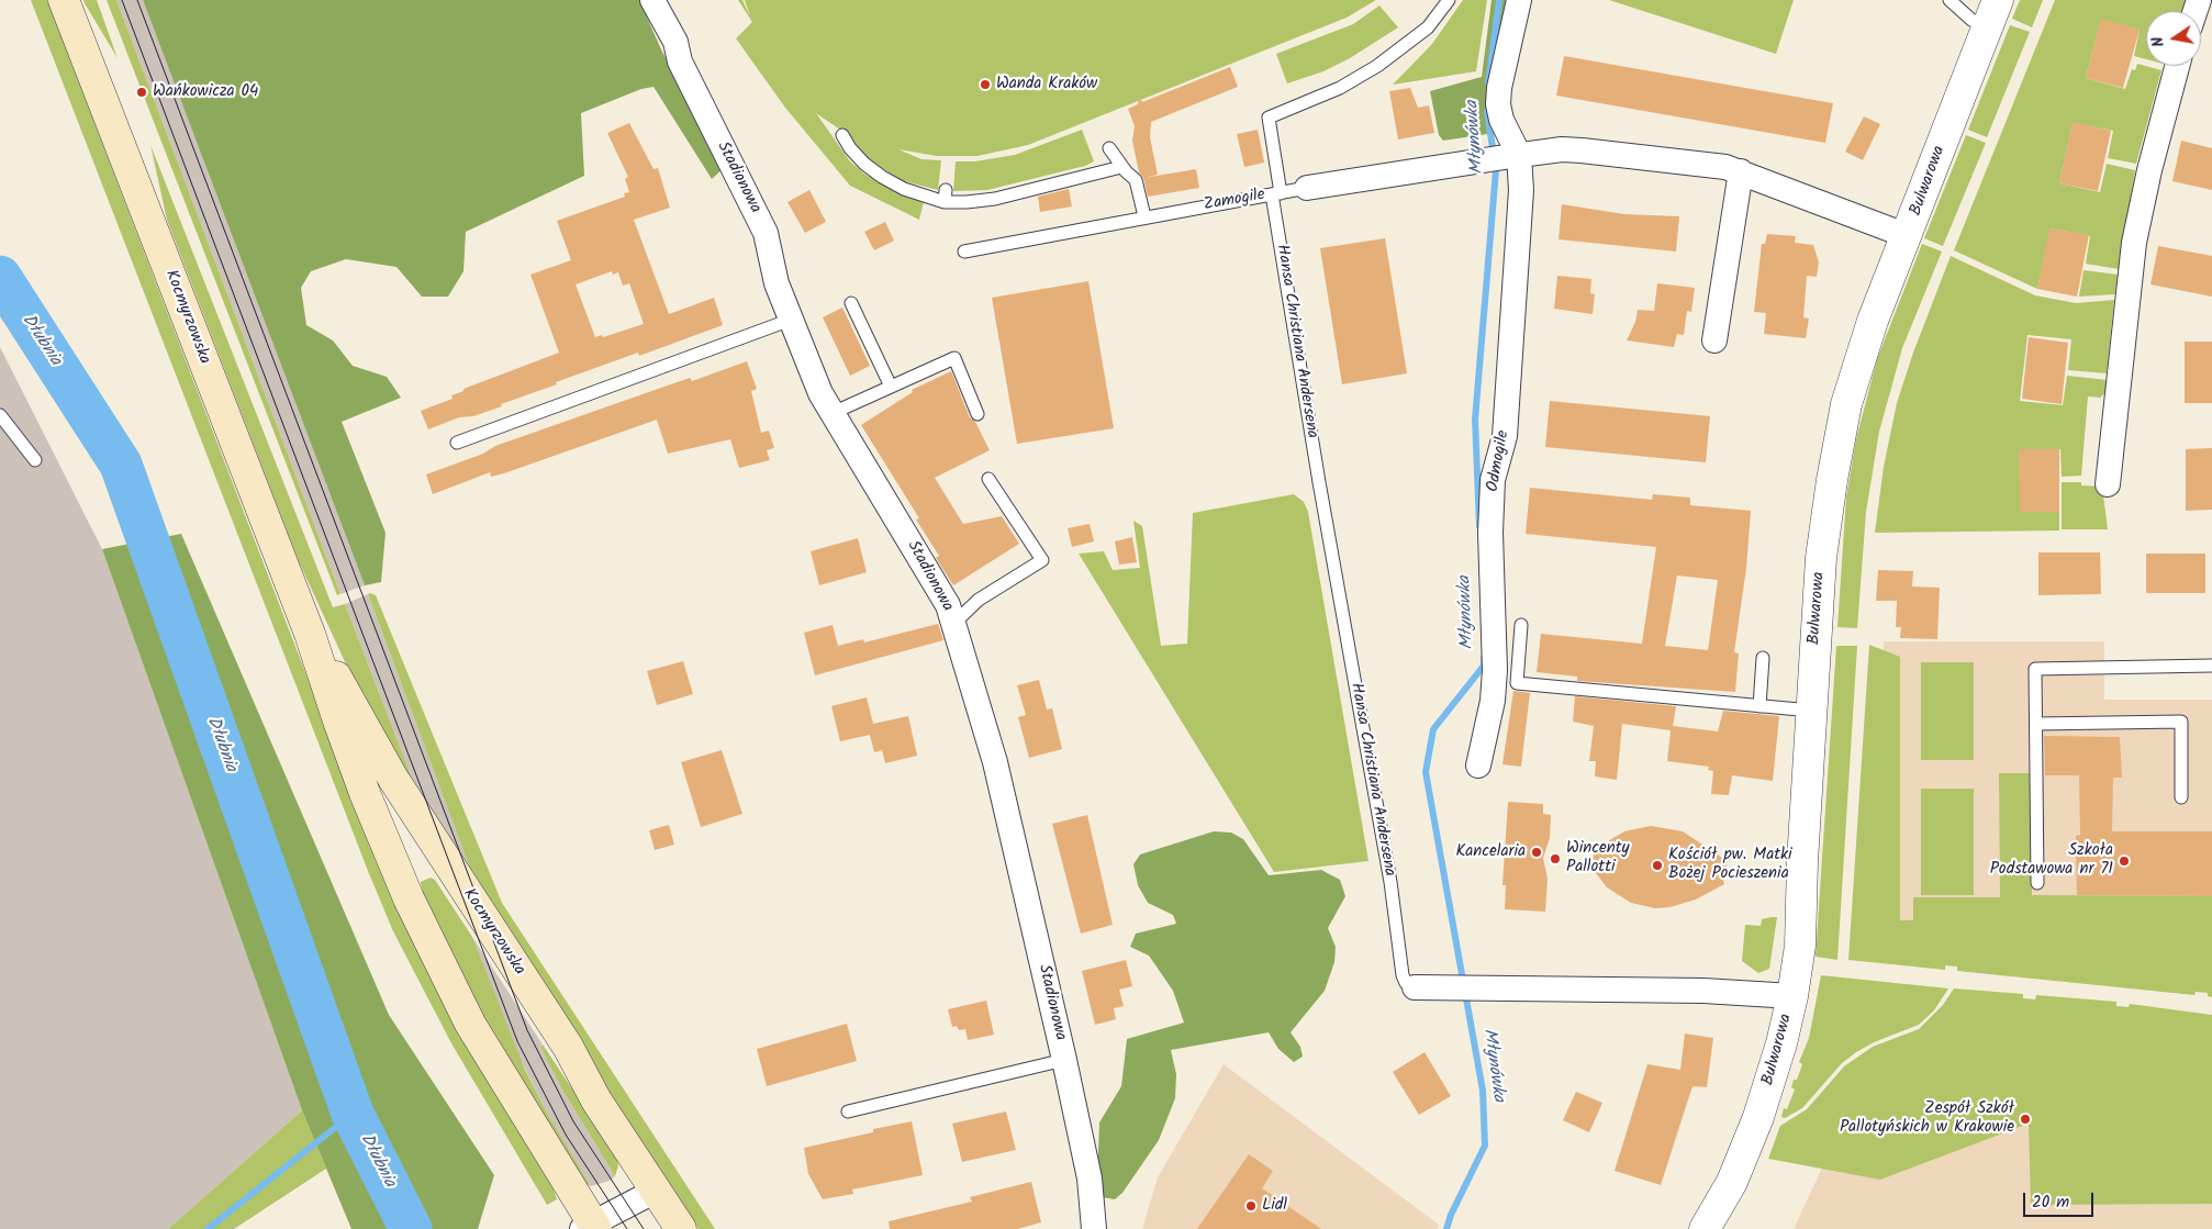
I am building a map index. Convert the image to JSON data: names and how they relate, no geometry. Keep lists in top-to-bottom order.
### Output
{
  "streets": {
    "main road": ["Kocmyrzowska"],
    "street": [
      "Stadionowa",
      "Bulwarowa",
      "Zamogile",
      "Hansa Christiana Andersena",
      "Odmogile"
    ]
  },
  "crossings": [
    ["Bulwarowa", "Hansa Christiana Andersena"],
    ["Zamogile", "Hansa Christiana Andersena"],
    ["Zamogile", "Odmogile"]
  ],
  "water": ["Młynówka", "Dłubnia"],
  "places": [
    "Wanda Kraków",
    "Wańkowicza 04",
    "Kancelaria",
    "Wincenty Pallotti",
    "Szkoła Podstawowa nr 71",
    "Kościół pw. Matki Bożej Pocieszenia",
    "Zespół Szkół Pallotyńskich w Krakowie",
    "Lidl"
  ],
  "scale_bar": "20 m",
  "north": "left"
}
